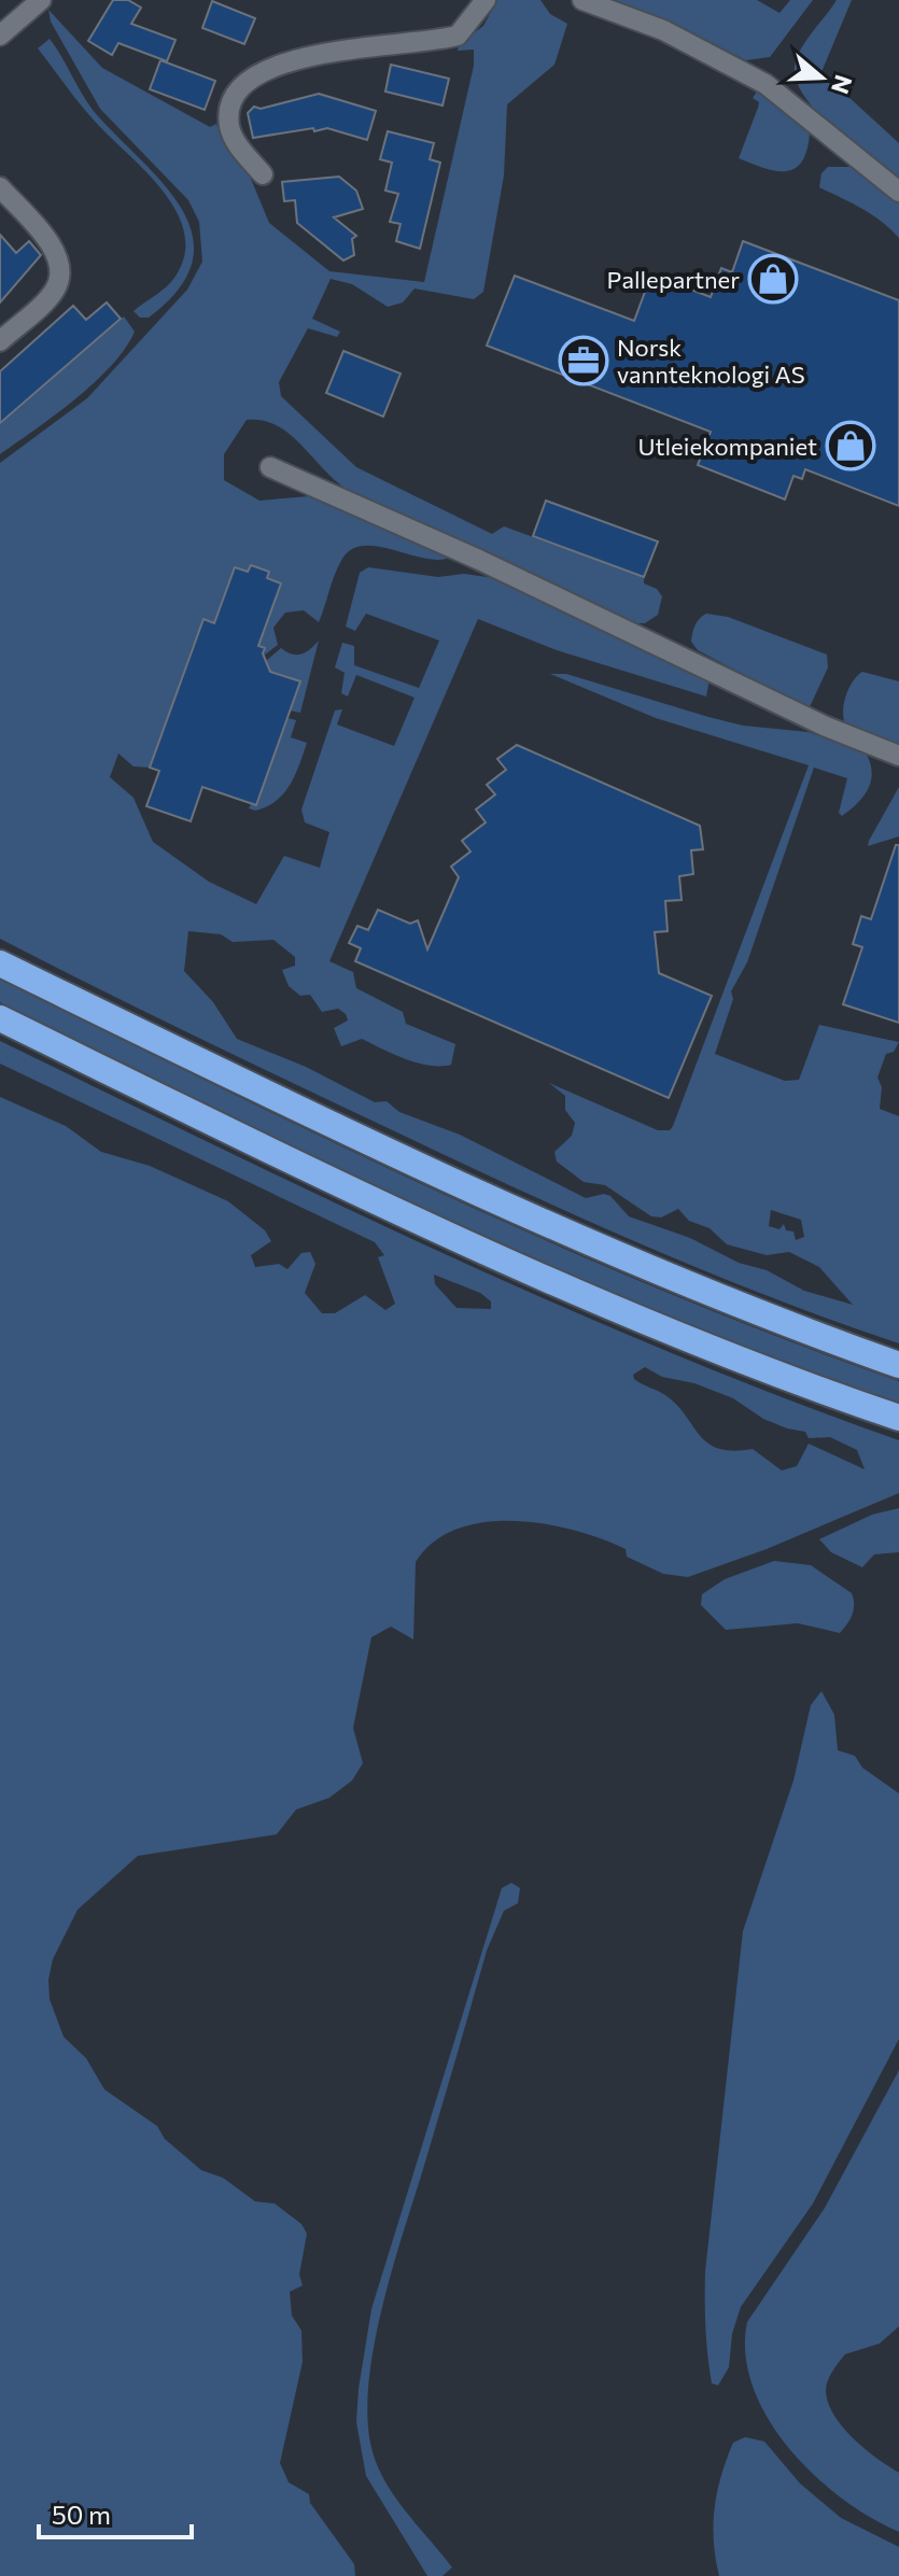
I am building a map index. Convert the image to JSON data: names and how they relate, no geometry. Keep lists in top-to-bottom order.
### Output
{
  "places": {
    "shop": ["Pallepartner", "Utleiekompaniet"],
    "office": ["Norsk vannteknologi AS"]
  },
  "scale_bar": "50 m",
  "north": "right"
}
